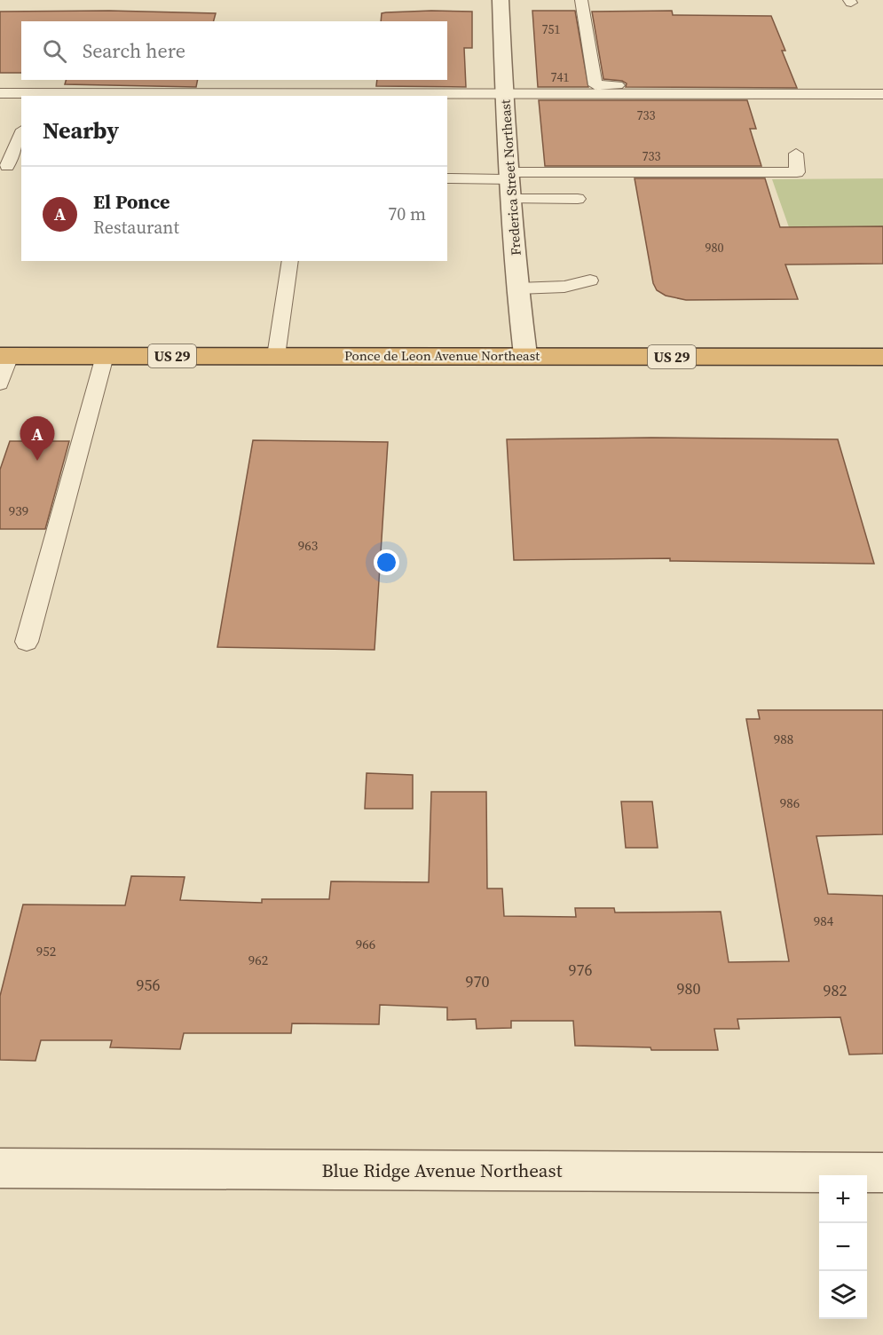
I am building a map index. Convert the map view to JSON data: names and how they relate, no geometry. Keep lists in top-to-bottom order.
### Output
{
  "streets": {
    "highway": ["Ponce de Leon Avenue Northeast", "US 29"],
    "street": ["Frederica Street Northeast", "Blue Ridge Avenue Northeast"]
  },
  "crossings": [
    ["Frederica Street Northeast", "Ponce de Leon Avenue Northeast"]
  ],
  "house_numbers": [
    "751",
    "741",
    "733",
    "733",
    "980",
    "939",
    "963",
    "988",
    "986",
    "984",
    "966",
    "952",
    "962",
    "976",
    "970",
    "956",
    "980",
    "982"
  ],
  "page": {
    "search": "Search here",
    "heading": "Nearby",
    "list": [
      {
        "mark": "A",
        "name": "El Ponce",
        "note": "Restaurant",
        "value": "70 m"
      }
    ],
    "pins": "A",
    "map_buttons": ["+", "−"]
  }
}
